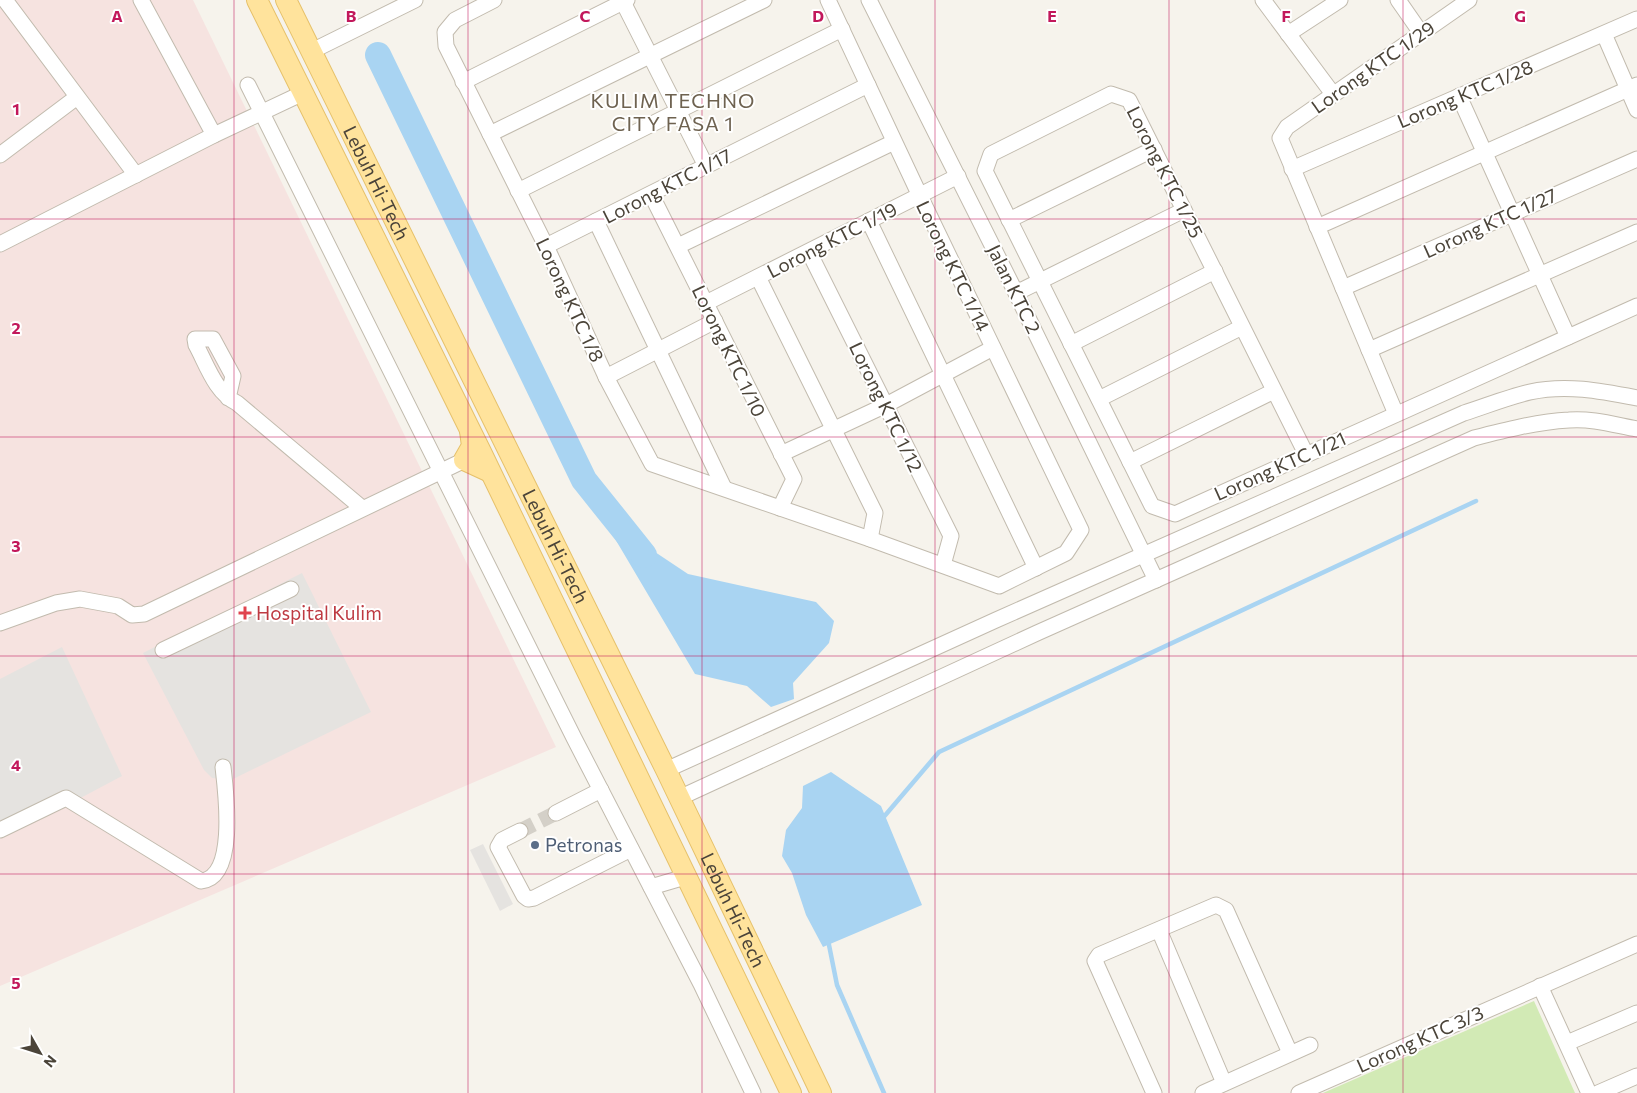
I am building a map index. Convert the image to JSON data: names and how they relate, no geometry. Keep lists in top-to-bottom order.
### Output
{
  "streets": {
    "main road": ["Lebuh Hi-Tech"],
    "street": [
      "Lorong KTC 1/29",
      "Lorong KTC 1/28",
      "Lorong KTC 1/25",
      "Lorong KTC 1/17",
      "Lorong KTC 1/27",
      "Lorong KTC 1/19",
      "Lorong KTC 1/14",
      "Jalan KTC 2",
      "Lorong KTC 1/8",
      "Lorong KTC 1/10",
      "Lorong KTC 1/12",
      "Lorong KTC 1/21",
      "Lorong KTC 3/3"
    ]
  },
  "crossings": [
    ["Lorong KTC 1/29", "Lorong KTC 1/28"],
    ["Lorong KTC 1/25", "Lorong KTC 1/21"],
    ["Lorong KTC 1/17", "Lorong KTC 1/14"],
    ["Lorong KTC 1/17", "Lorong KTC 1/8"],
    ["Lorong KTC 1/17", "Lorong KTC 1/10"],
    ["Lorong KTC 1/19", "Lorong KTC 1/14"],
    ["Lorong KTC 1/19", "Jalan KTC 2"],
    ["Lorong KTC 1/19", "Lorong KTC 1/10"],
    ["Lorong KTC 1/19", "Lorong KTC 1/12"]
  ],
  "districts": ["KULIM TECHNO CITY FASA 1"],
  "places": {
    "health": ["Hospital Kulim"],
    "other": ["Petronas"]
  },
  "north": "bottom right",
  "grid": {
    "columns": [
      "A",
      "B",
      "C",
      "D",
      "E",
      "F",
      "G"
    ],
    "rows": [
      "1",
      "2",
      "3",
      "4",
      "5"
    ]
  }
}
